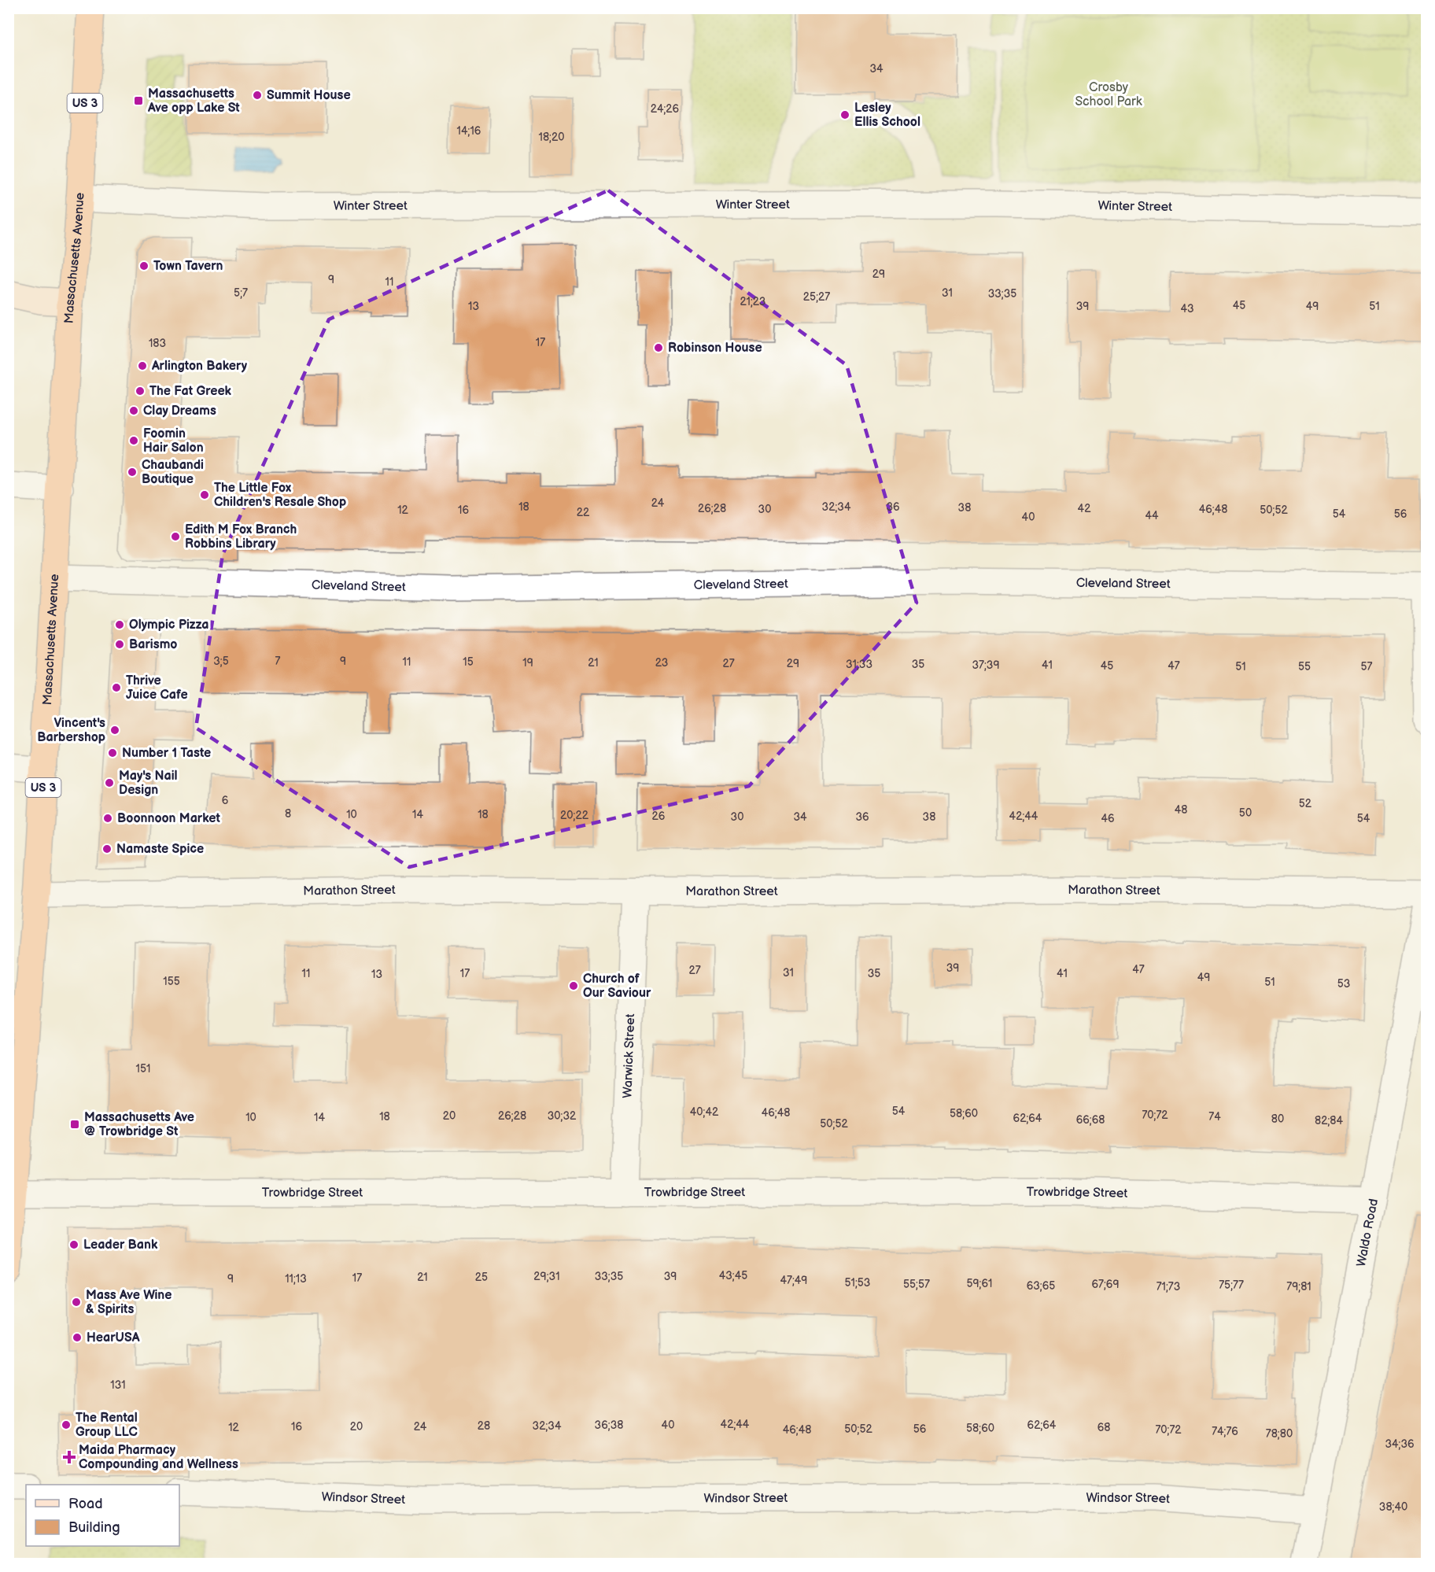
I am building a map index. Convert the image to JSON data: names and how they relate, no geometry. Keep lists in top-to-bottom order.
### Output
{
  "streets": {
    "highway": ["US 3", "Massachusetts Avenue"],
    "street": [
      "Winter Street",
      "Cleveland Street",
      "Marathon Street",
      "Warwick Street",
      "Trowbridge Street",
      "Waldo Road",
      "Windsor Street"
    ]
  },
  "crossings": [
    ["Winter Street", "Massachusetts Avenue"],
    ["Massachusetts Avenue", "Cleveland Street"],
    ["Massachusetts Avenue", "Marathon Street"],
    ["Massachusetts Avenue", "Trowbridge Street"],
    ["Marathon Street", "Warwick Street"],
    ["Warwick Street", "Trowbridge Street"],
    ["Trowbridge Street", "Waldo Road"],
    ["Waldo Road", "Windsor Street"]
  ],
  "parks": ["Crosby School Park"],
  "places": {
    "other": [
      "Summit House",
      "Lesley Ellis School",
      "Town Tavern",
      "Robinson House",
      "Arlington Bakery",
      "The Fat Greek",
      "Clay Dreams",
      "Foomin Hair Salon",
      "Chaubandi Boutique",
      "The Little Fox Children's Resale Shop",
      "Edith M Fox Branch Robbins Library",
      "Olympic Pizza",
      "Barismo",
      "Thrive Juice Cafe",
      "Vincent's Barbershop",
      "Number 1 Taste",
      "May's Nail Design",
      "Boonnoon Market",
      "Namaste Spice",
      "Church of Our Saviour",
      "Leader Bank",
      "Mass Ave Wine & Spirits",
      "HearUSA",
      "The Rental Group LLC"
    ],
    "transit": ["Massachusetts Ave opp Lake St", "Massachusetts Ave @ Trowbridge St"],
    "health": ["Maida Pharmacy Compounding and Wellness"]
  },
  "house_numbers": [
    "34",
    "24;26",
    "14;16",
    "18;20",
    "29",
    "9",
    "11",
    "5;7",
    "31",
    "33;35",
    "25;27",
    "21;23",
    "45",
    "13",
    "39",
    "49",
    "51",
    "43",
    "17",
    "183",
    "24",
    "18",
    "32;34",
    "36",
    "38",
    "26;28",
    "42",
    "30",
    "46;48",
    "12",
    "16",
    "50;52",
    "22",
    "54",
    "56",
    "44",
    "40",
    "3;5",
    "7",
    "9",
    "11",
    "15",
    "19",
    "21",
    "23",
    "27",
    "29",
    "31;33",
    "35",
    "37;39",
    "41",
    "45",
    "47",
    "51",
    "55",
    "57",
    "6",
    "52",
    "48",
    "50",
    "8",
    "10",
    "14",
    "18",
    "20;22",
    "26",
    "42;44",
    "30",
    "34",
    "36",
    "38",
    "46",
    "54",
    "39",
    "47",
    "27",
    "31",
    "11",
    "17",
    "35",
    "41",
    "13",
    "49",
    "155",
    "51",
    "53",
    "151",
    "54",
    "40;42",
    "46;48",
    "58;60",
    "70;72",
    "20",
    "26;28",
    "30;32",
    "18",
    "74",
    "10",
    "14",
    "62;64",
    "80",
    "66;68",
    "82;84",
    "50;52",
    "43;45",
    "29;31",
    "33;35",
    "39",
    "21",
    "25",
    "17",
    "9",
    "11;13",
    "47;49",
    "51;53",
    "59;61",
    "55;57",
    "67;69",
    "75;77",
    "63;65",
    "71;73",
    "79;81",
    "131",
    "42;44",
    "36;38",
    "40",
    "62;64",
    "28",
    "32;34",
    "16",
    "20",
    "24",
    "12",
    "68",
    "58;60",
    "50;52",
    "56",
    "46;48",
    "70;72",
    "74;76",
    "78;80",
    "34;36",
    "38;40"
  ],
  "legend": ["Road", "Building"]
}
